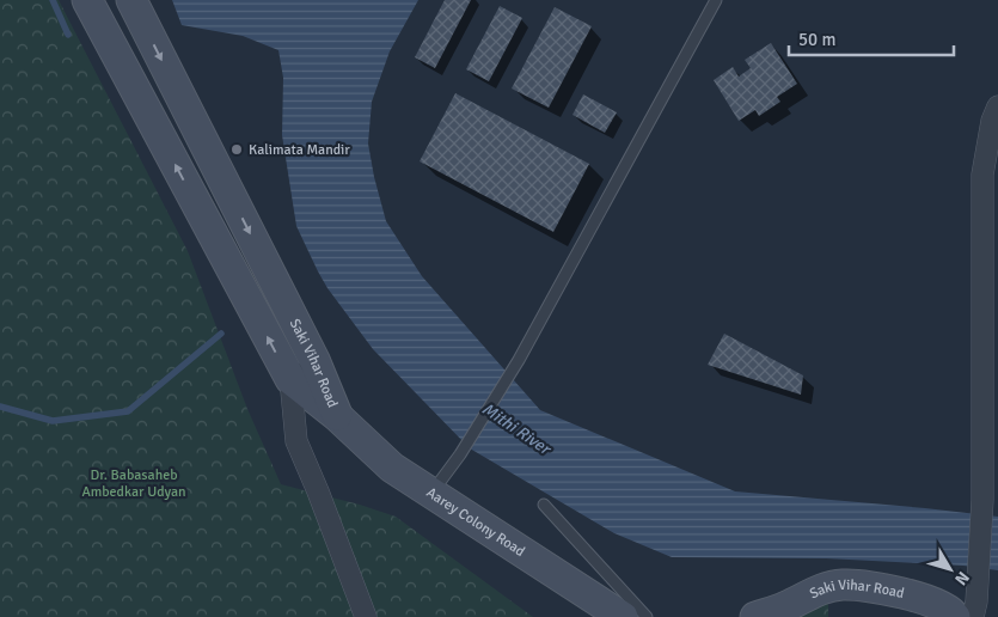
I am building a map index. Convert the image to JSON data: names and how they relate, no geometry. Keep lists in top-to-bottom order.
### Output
{
  "streets": {
    "main road": ["Saki Vihar Road", "Aarey Colony Road"]
  },
  "crossings": [
    ["Saki Vihar Road", "Aarey Colony Road"]
  ],
  "water": ["Mithi River"],
  "parks": ["Dr. Babasaheb Ambedkar Udyan"],
  "places": ["Kalimata Mandir"],
  "scale_bar": "50 m",
  "north": "bottom right"
}
